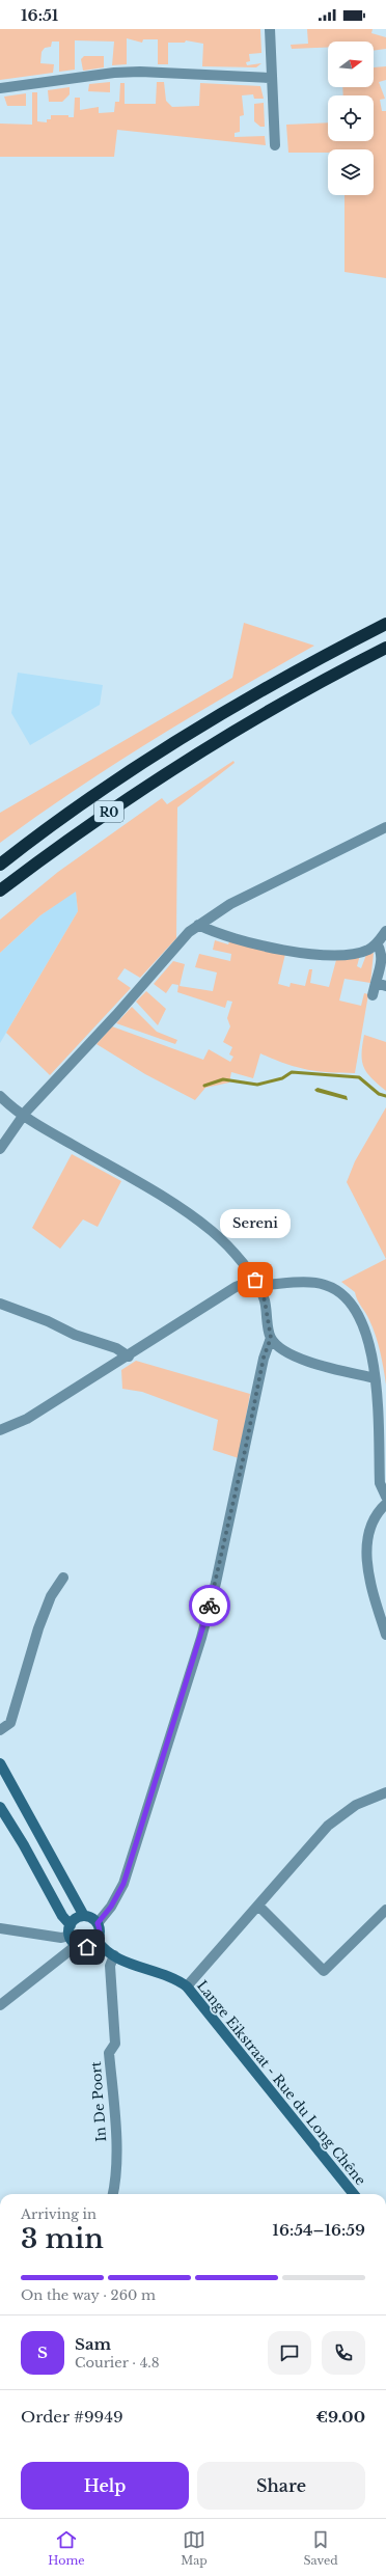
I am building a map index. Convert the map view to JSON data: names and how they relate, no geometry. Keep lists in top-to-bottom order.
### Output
{
  "streets": {
    "highway": ["R0"],
    "main road": ["Lange Eikstraat - Rue du Long Chêne"],
    "street": ["In De Poort"]
  },
  "crossings": [
    ["Lange Eikstraat - Rue du Long Chêne", "In De Poort"]
  ],
  "places": ["Sereni"],
  "north": "right",
  "page": {
    "status": "16:51",
    "bubble": "Sereni",
    "heading": ["3 min", "Arriving in", "16:54–16:59"],
    "panel": [
      "Sam",
      "Courier · 4.8",
      "Order #9949",
      "€9.00"
    ],
    "bar": "On the way · 260 m",
    "round": "S",
    "buttons": ["Help", "Share"],
    "tabs": ["Home", "Map", "Saved"]
  }
}
